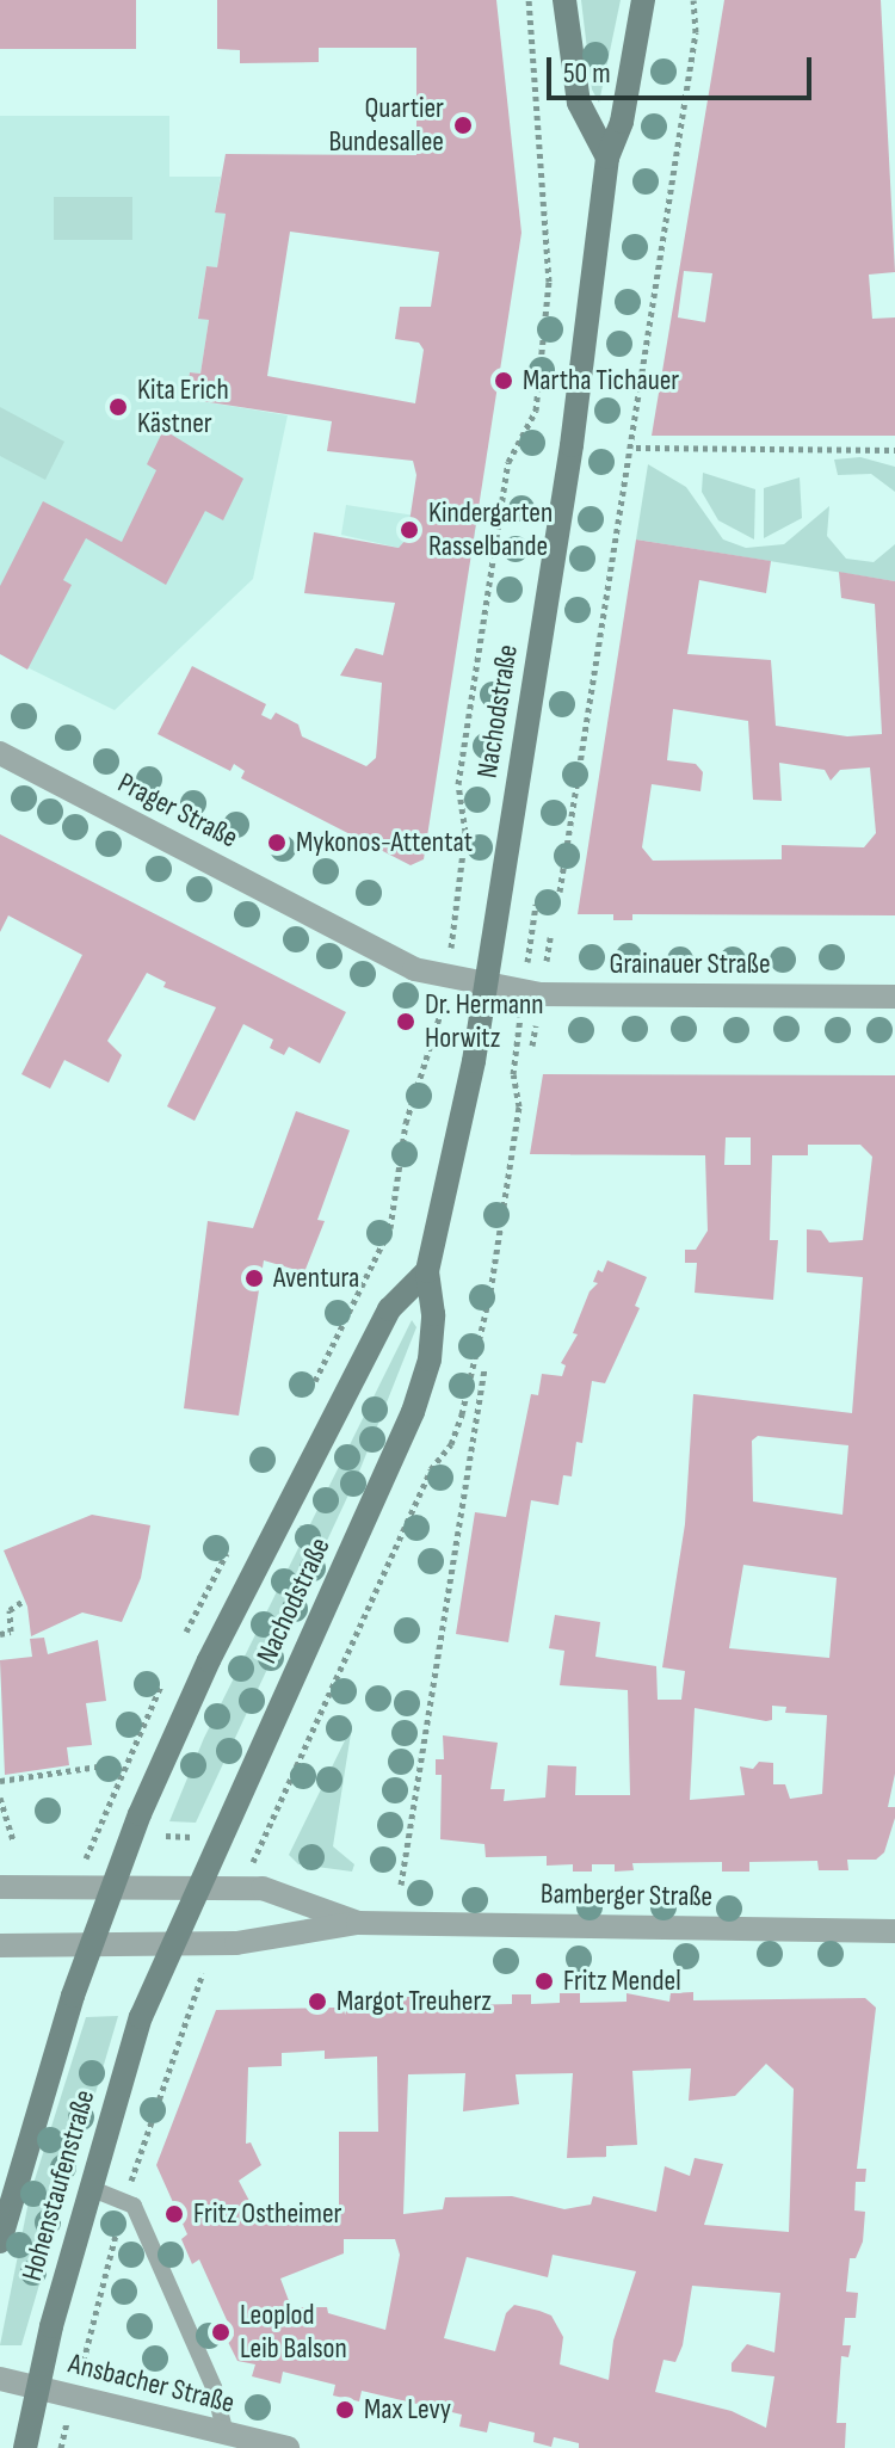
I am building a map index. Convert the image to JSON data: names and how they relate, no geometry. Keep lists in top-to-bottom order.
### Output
{
  "streets": {
    "main road": ["Nachodstraße", "Hohenstaufenstraße"],
    "street": [
      "Prager Straße",
      "Grainauer Straße",
      "Bamberger Straße",
      "Ansbacher Straße"
    ]
  },
  "crossings": [
    ["Nachodstraße", "Prager Straße"],
    ["Nachodstraße", "Grainauer Straße"],
    ["Nachodstraße", "Bamberger Straße"],
    ["Nachodstraße", "Hohenstaufenstraße"],
    ["Prager Straße", "Grainauer Straße"],
    ["Bamberger Straße", "Hohenstaufenstraße"],
    ["Hohenstaufenstraße", "Ansbacher Straße"]
  ],
  "places": [
    "Quartier Bundesallee",
    "Martha Tichauer",
    "Kita Erich Kästner",
    "Kindergarten Rasselbande",
    "Mykonos-Attentat",
    "Dr. Hermann Horwitz",
    "Aventura",
    "Fritz Mendel",
    "Margot Treuherz",
    "Fritz Ostheimer",
    "Leoplod Leib Balson",
    "Max Levy"
  ],
  "scale_bar": "50 m"
}
